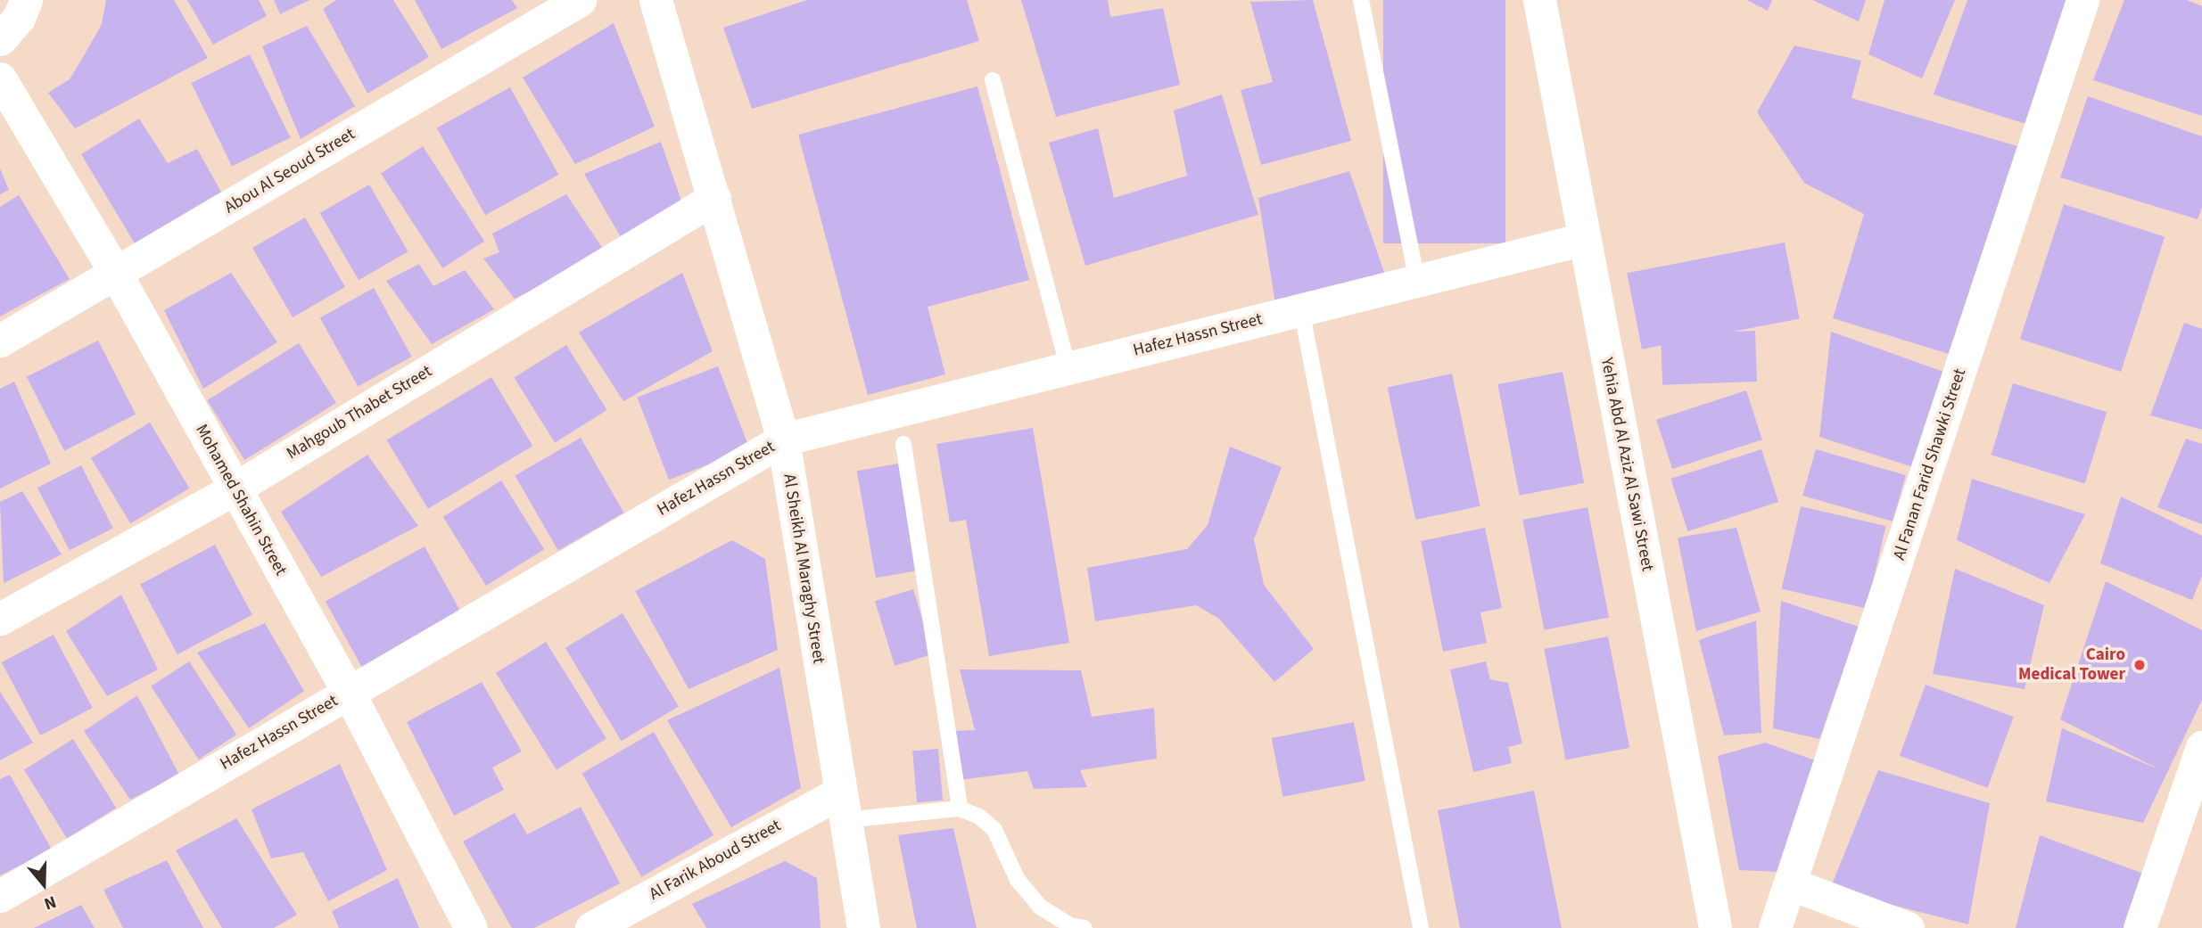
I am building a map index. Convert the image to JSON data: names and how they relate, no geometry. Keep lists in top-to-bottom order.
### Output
{
  "streets": {
    "street": [
      "Abou Al Seoud Street",
      "Hafez Hassn Street",
      "Mahgoub Thabet Street",
      "Yehia Abd Al Aziz Al Sawi Street",
      "Al Fanan Farid Shawki Street",
      "Mohamed Shahin Street",
      "Al Sheikh Al Maraghy Street",
      "Al Farik Aboud Street"
    ]
  },
  "crossings": [
    ["Abou Al Seoud Street", "Mohamed Shahin Street"],
    ["Hafez Hassn Street", "Yehia Abd Al Aziz Al Sawi Street"],
    ["Hafez Hassn Street", "Mohamed Shahin Street"],
    ["Hafez Hassn Street", "Al Sheikh Al Maraghy Street"],
    ["Mahgoub Thabet Street", "Mohamed Shahin Street"],
    ["Mahgoub Thabet Street", "Al Sheikh Al Maraghy Street"],
    ["Al Sheikh Al Maraghy Street", "Al Farik Aboud Street"]
  ],
  "places": ["Cairo Medical Tower"],
  "north": "bottom"
}
